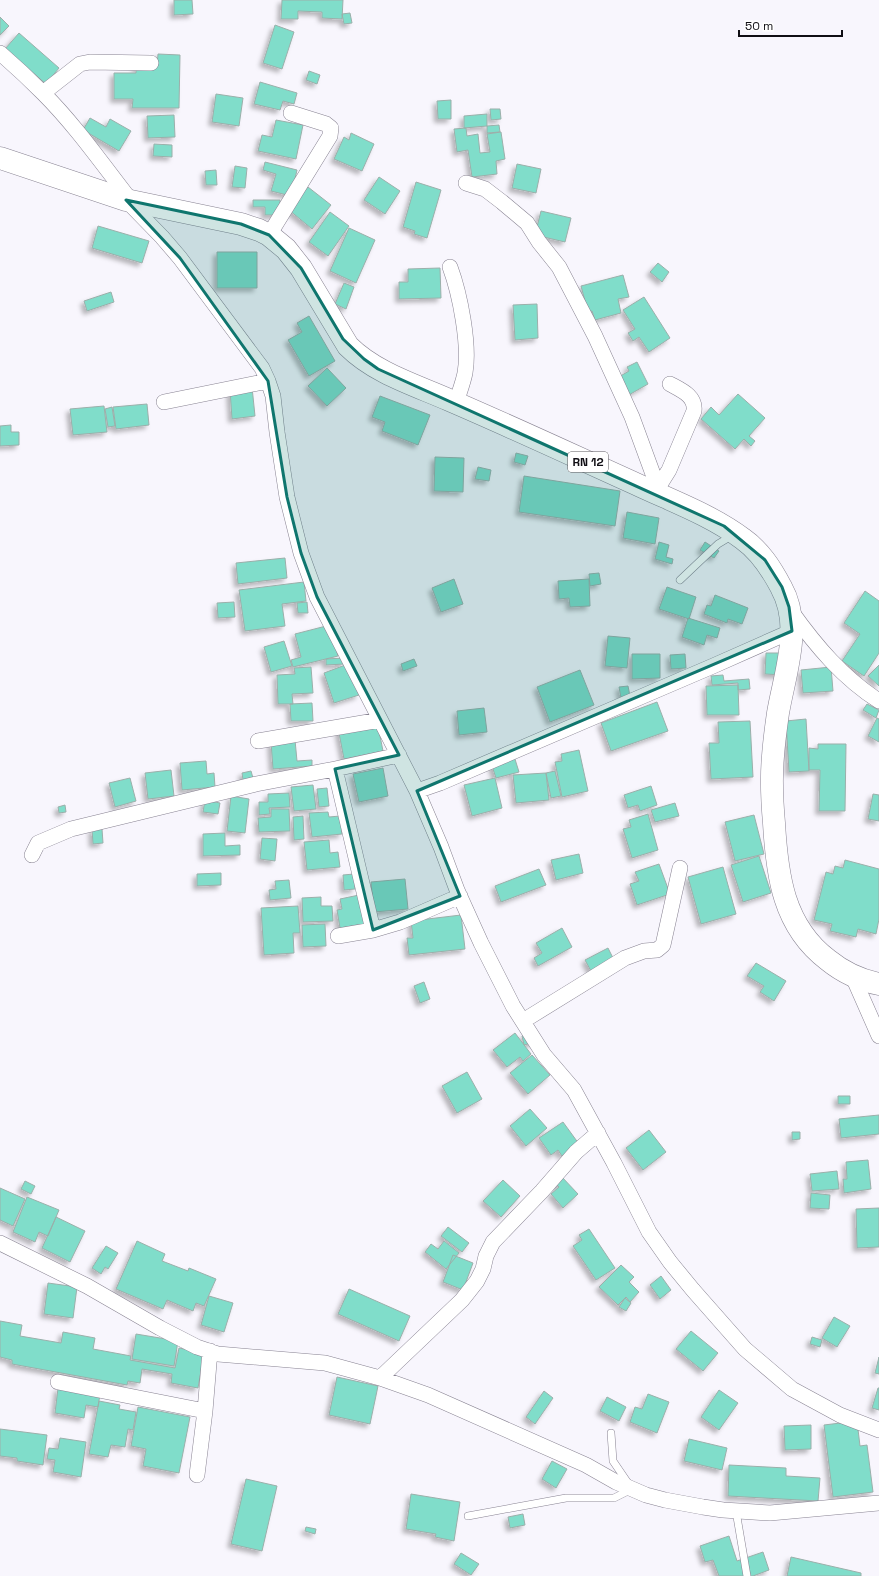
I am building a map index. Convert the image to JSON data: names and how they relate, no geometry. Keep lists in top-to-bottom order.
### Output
{
  "streets": {
    "main road": ["RN 12"]
  },
  "scale_bar": "50 m"
}
